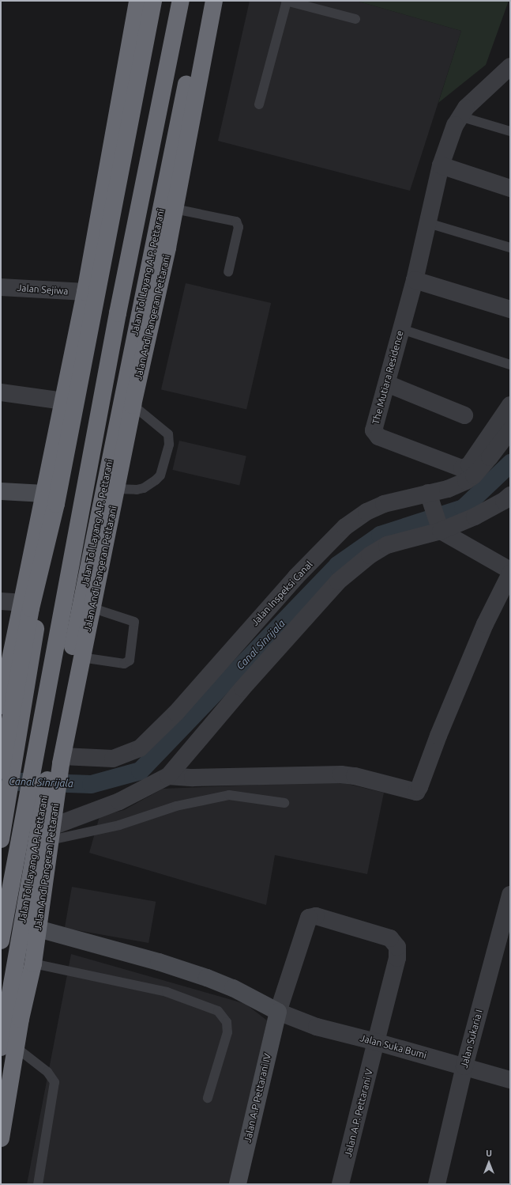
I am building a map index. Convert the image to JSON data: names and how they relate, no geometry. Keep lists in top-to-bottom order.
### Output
{
  "streets": {
    "highway": ["Jalan Tol Layang A.P. Pettarani", "Jalan Andi Pangeran Pettarani"],
    "street": [
      "Jalan Sejiwa",
      "The Mutiara Residence",
      "Jalan Inspeksi Canal",
      "Jalan Sukaria I",
      "Jalan Suka Bumi",
      "Jalan A.P Pettarani IV",
      "Jalan A.P. Pettarani V"
    ]
  },
  "crossings": [
    ["Jalan Tol Layang A.P. Pettarani", "Jalan Andi Pangeran Pettarani"],
    ["Jalan Andi Pangeran Pettarani", "Jalan Inspeksi Canal"],
    ["Jalan Sukaria I", "Jalan Suka Bumi"],
    ["Jalan Suka Bumi", "Jalan A.P Pettarani IV"],
    ["Jalan Suka Bumi", "Jalan A.P. Pettarani V"],
    ["Jalan A.P Pettarani IV", "Jalan A.P. Pettarani V"]
  ],
  "water": ["Canal Sinrijala"],
  "north": "top"
}
